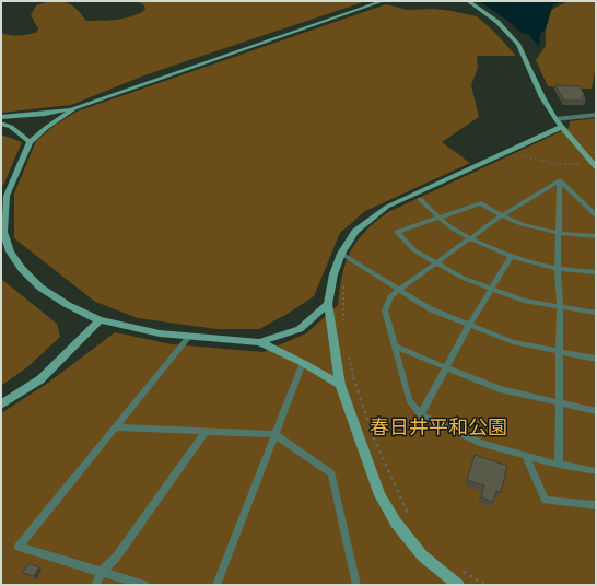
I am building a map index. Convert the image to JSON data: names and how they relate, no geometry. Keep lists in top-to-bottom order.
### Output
{
  "parks": ["春日井平和公園"]
}
